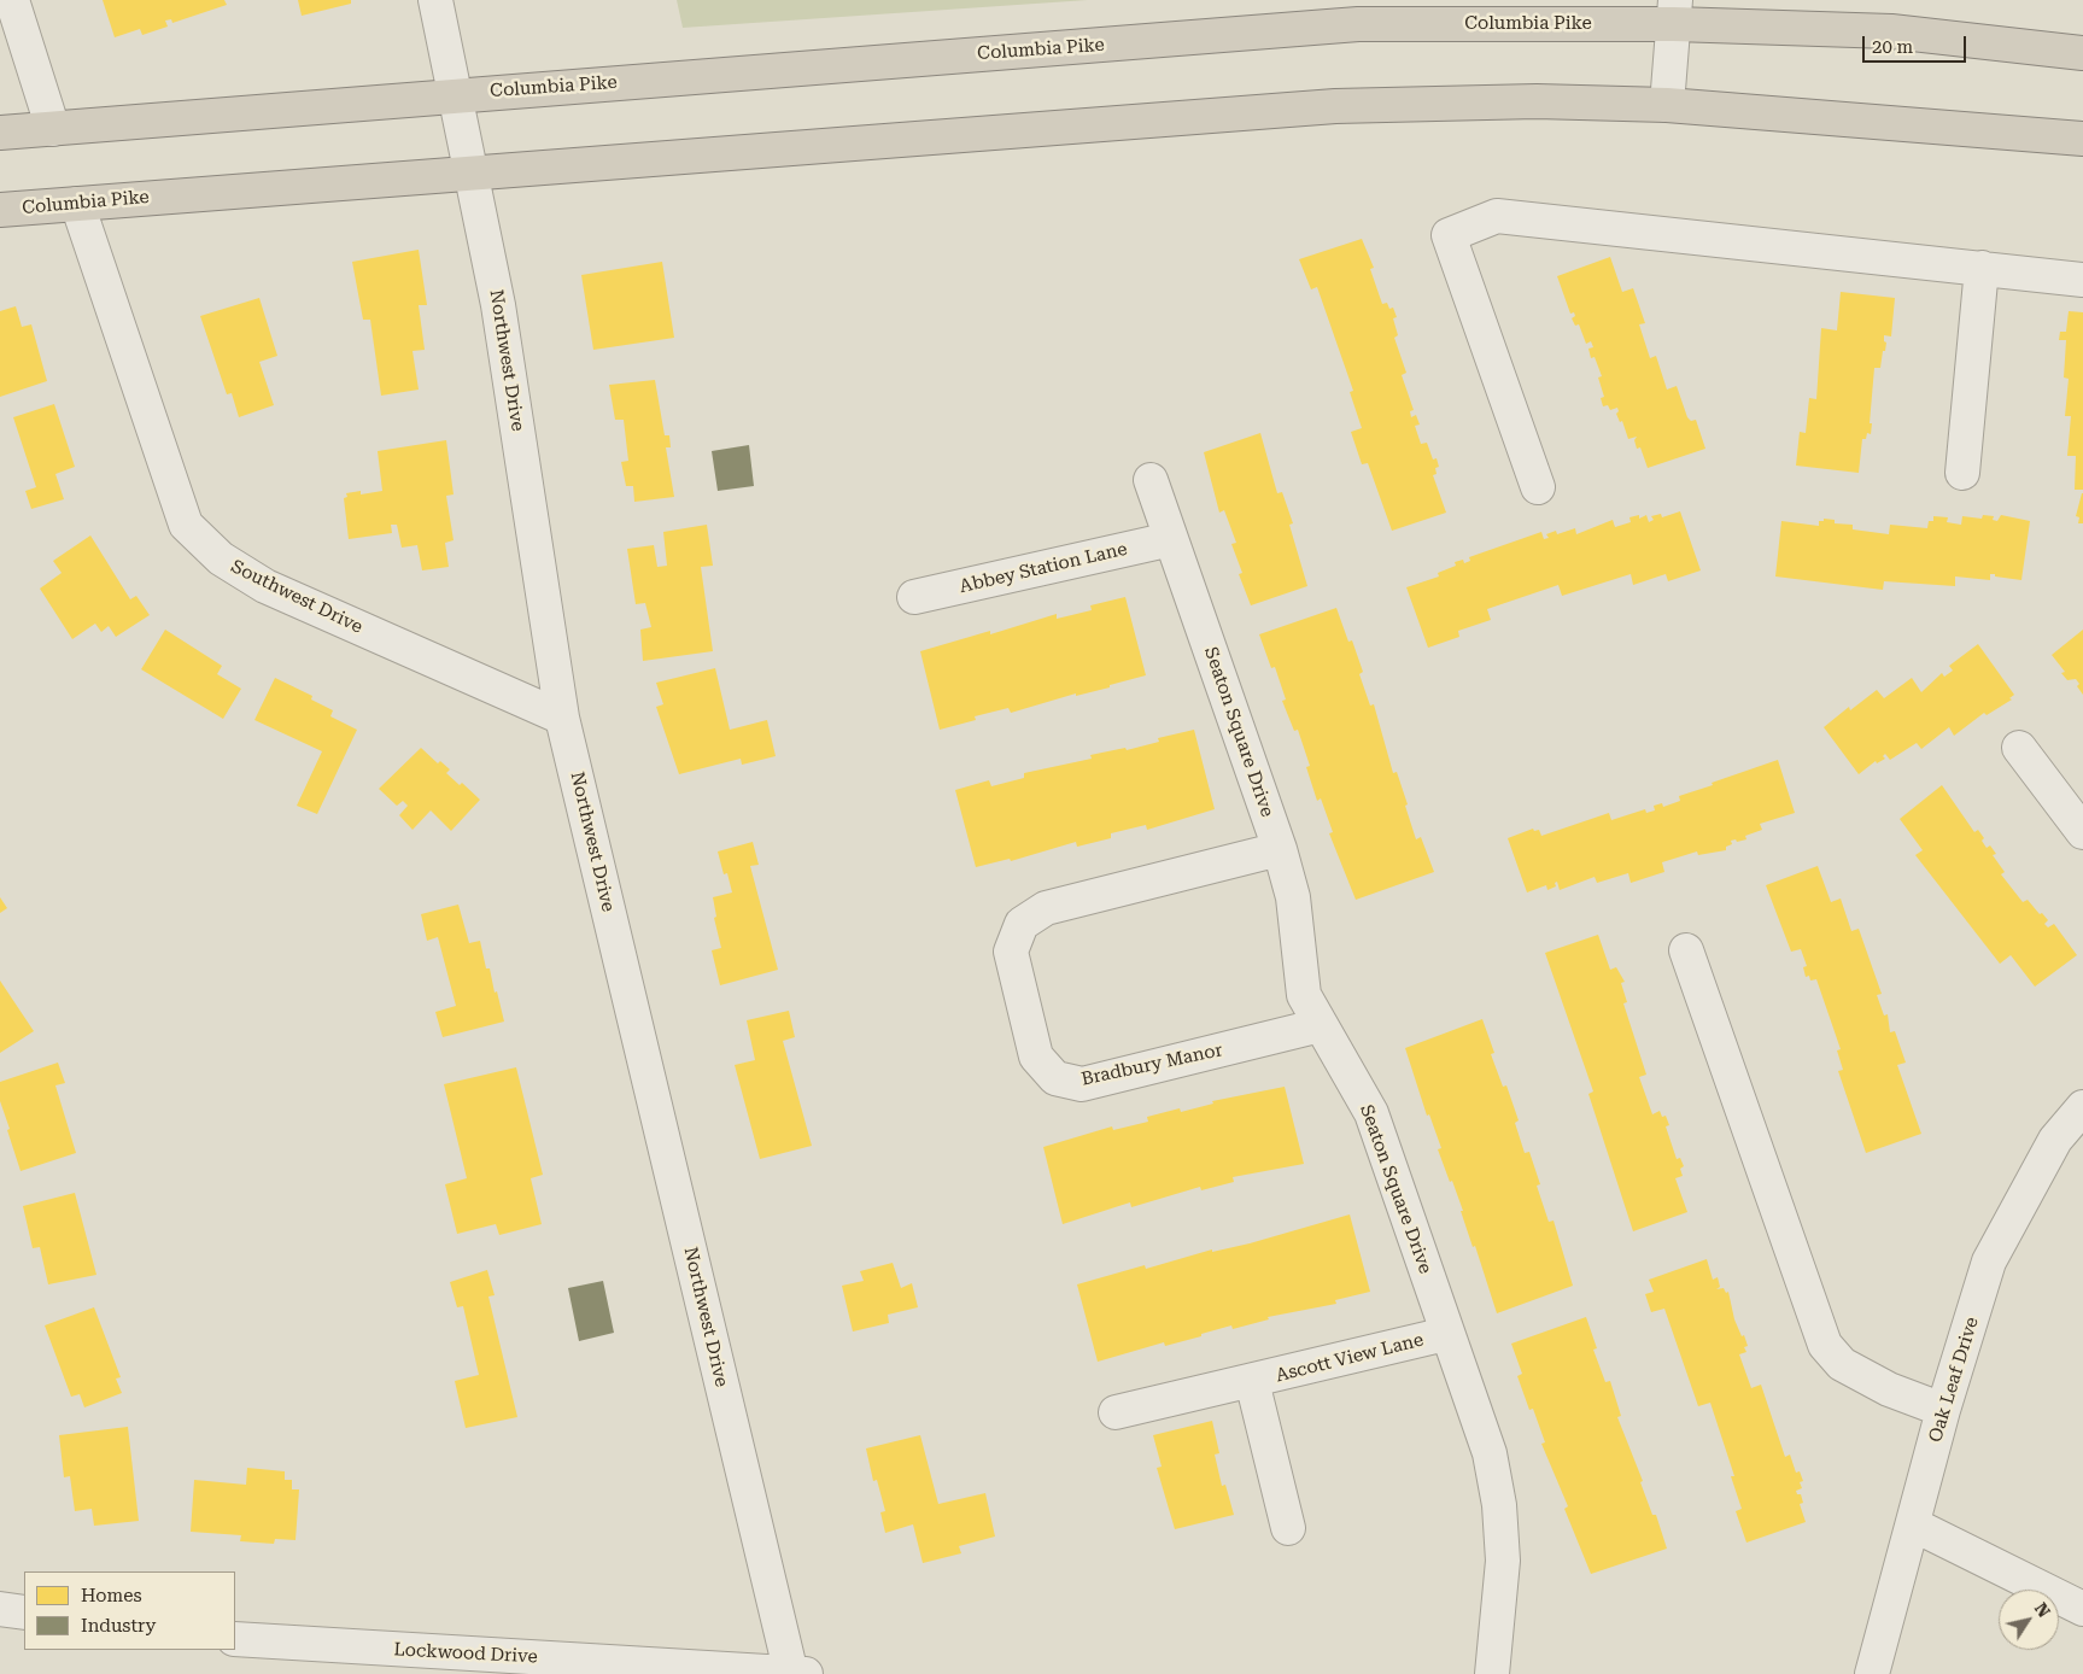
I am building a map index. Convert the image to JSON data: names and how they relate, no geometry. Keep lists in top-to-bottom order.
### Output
{
  "streets": {
    "highway": ["Columbia Pike"],
    "street": [
      "Northwest Drive",
      "Abbey Station Lane",
      "Southwest Drive",
      "Seaton Square Drive",
      "Bradbury Manor",
      "Ascott View Lane",
      "Oak Leaf Drive",
      "Lockwood Drive"
    ]
  },
  "crossings": [
    ["Columbia Pike", "Northwest Drive"],
    ["Columbia Pike", "Southwest Drive"],
    ["Northwest Drive", "Southwest Drive"],
    ["Northwest Drive", "Lockwood Drive"],
    ["Abbey Station Lane", "Seaton Square Drive"],
    ["Seaton Square Drive", "Bradbury Manor"],
    ["Seaton Square Drive", "Ascott View Lane"]
  ],
  "legend": ["Homes", "Industry"],
  "scale_bar": "20 m",
  "north": "top right"
}
